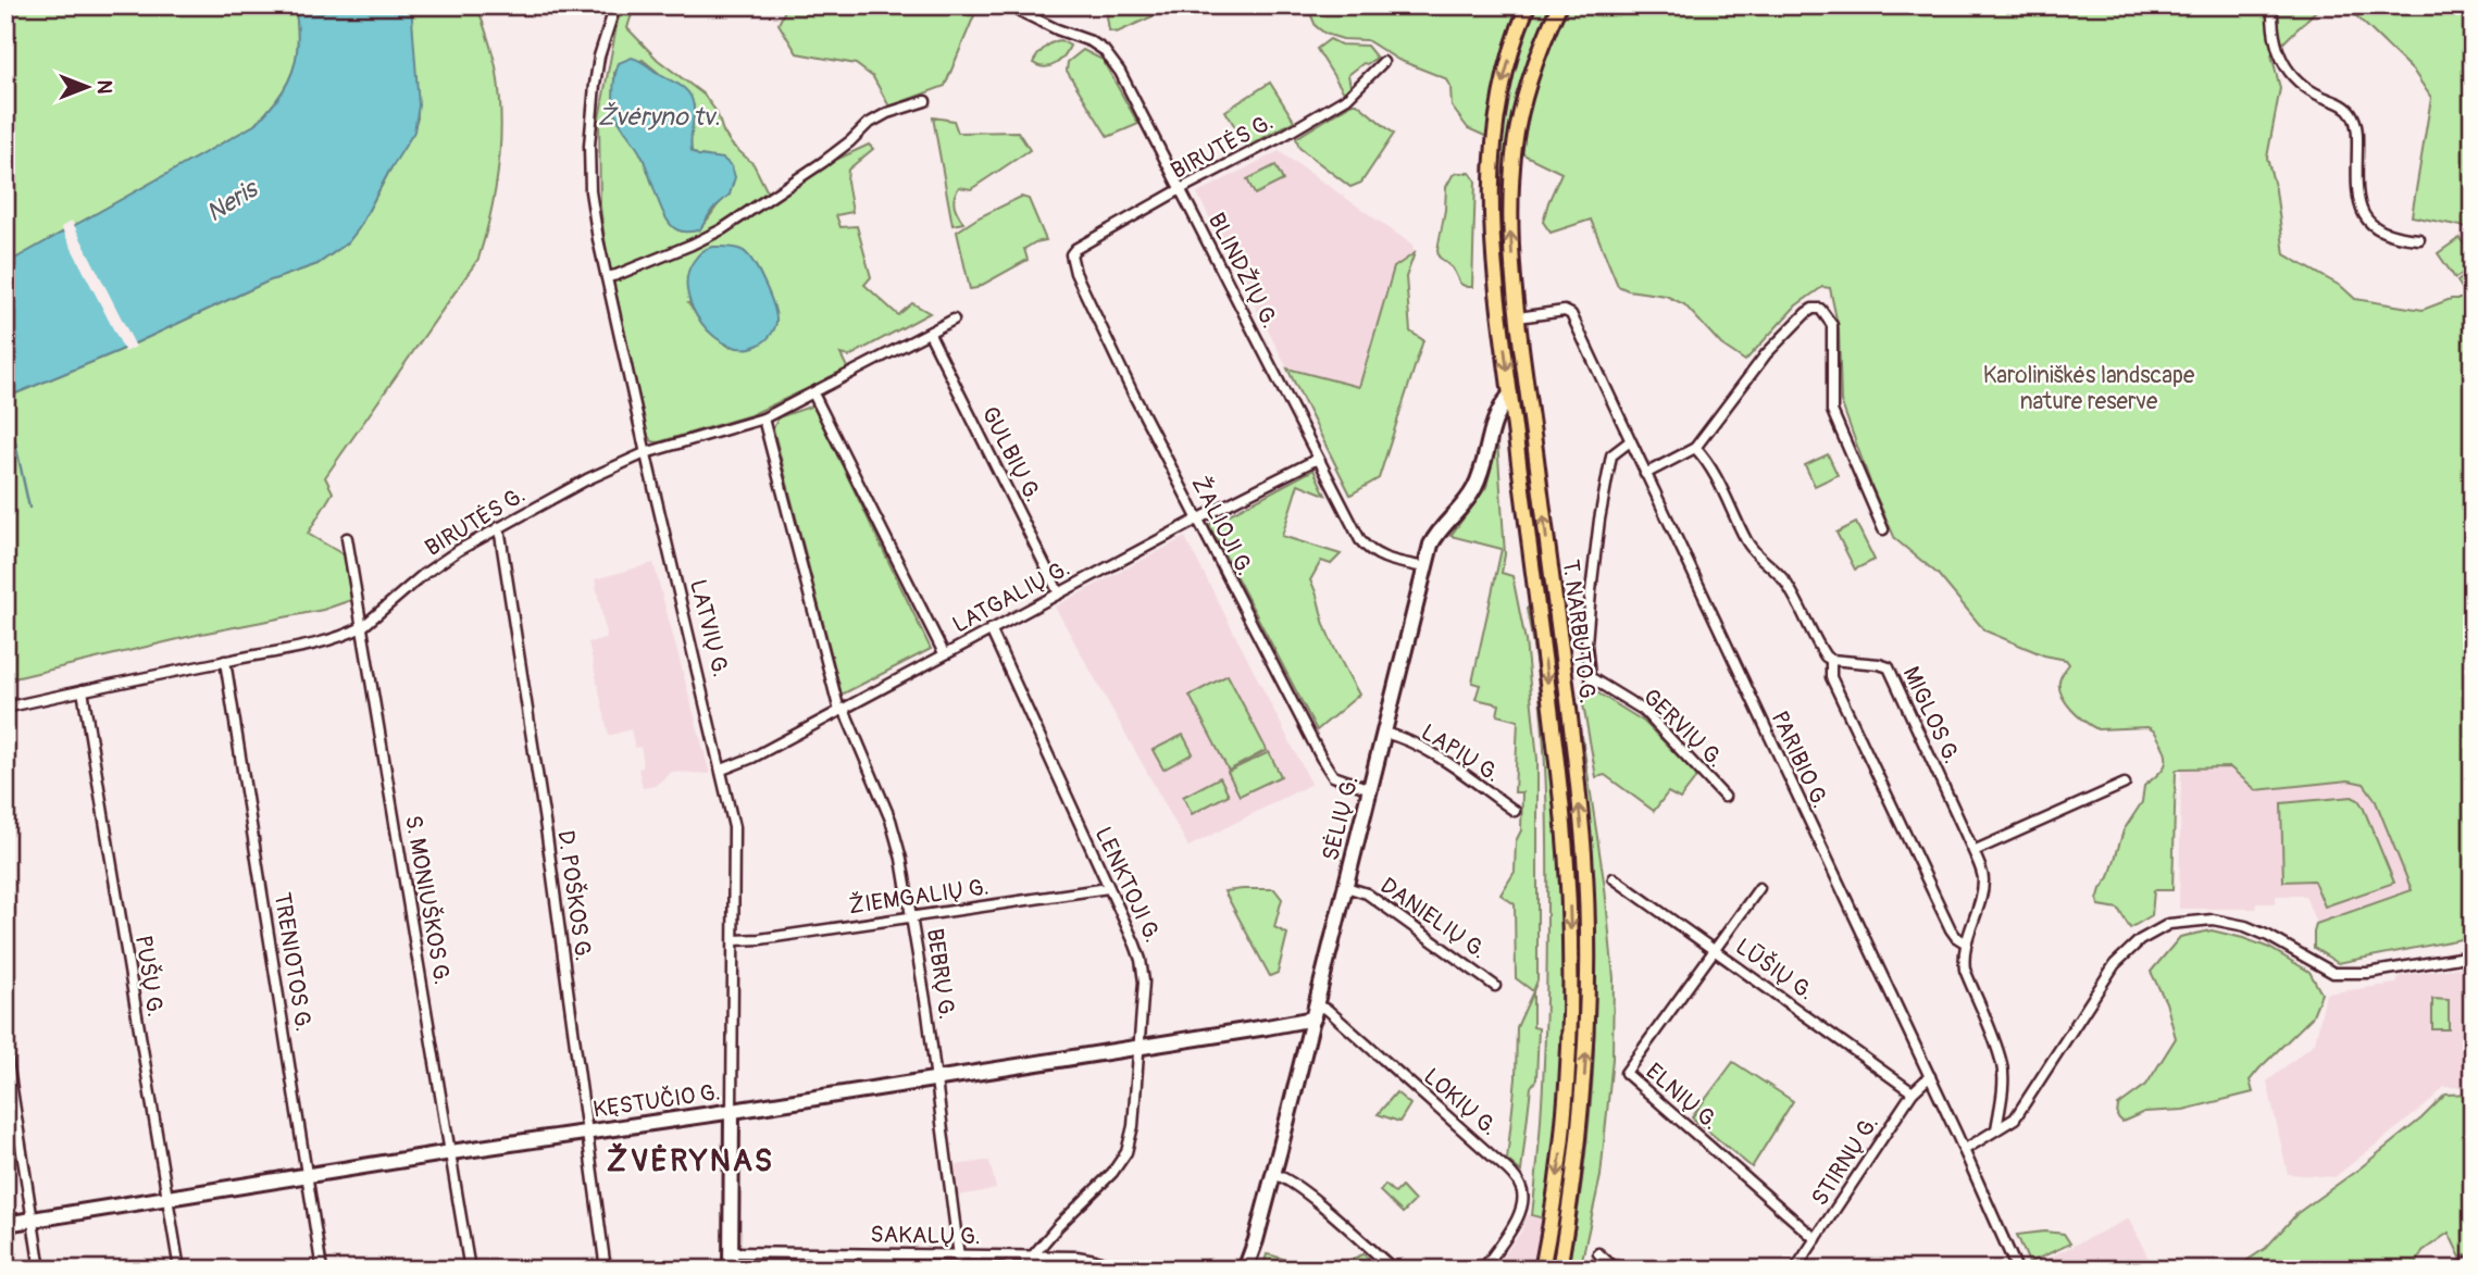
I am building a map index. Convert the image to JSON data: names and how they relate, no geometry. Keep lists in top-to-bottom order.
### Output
{
  "streets": {
    "main road": [
      "LATVIŲ G.",
      "T. NARBUTO G.",
      "SĖLIŲ G.",
      "KĘSTUČIO G."
    ],
    "street": [
      "BIRUTĖS G.",
      "BLINDŽIŲ G.",
      "GULBIŲ G.",
      "ŽALIOJI G.",
      "LATGALIŲ G.",
      "MIGLOS G.",
      "GERVIŲ G.",
      "LAPIŲ G.",
      "PARIBIO G.",
      "LENKTOJI G.",
      "D. POŠKOS G.",
      "ŽIEMGALIŲ G.",
      "S. MONIUŠKOS G.",
      "DANIELIŲ G.",
      "TRENIOTOS G.",
      "LŪŠIŲ G.",
      "BEBRŲ G.",
      "PUŠŲ G.",
      "ELNIŲ G.",
      "LOKIŲ G.",
      "STIRNŲ G.",
      "SAKALŲ G."
    ]
  },
  "crossings": [
    ["BIRUTĖS G.", "BLINDŽIŲ G."],
    ["BIRUTĖS G.", "GULBIŲ G."],
    ["BIRUTĖS G.", "ŽALIOJI G."],
    ["BIRUTĖS G.", "LATVIŲ G."],
    ["BIRUTĖS G.", "D. POŠKOS G."],
    ["BIRUTĖS G.", "S. MONIUŠKOS G."],
    ["BIRUTĖS G.", "TRENIOTOS G."],
    ["BIRUTĖS G.", "BEBRŲ G."],
    ["BIRUTĖS G.", "PUŠŲ G."],
    ["BLINDŽIŲ G.", "LATGALIŲ G."],
    ["BLINDŽIŲ G.", "SĖLIŲ G."],
    ["GULBIŲ G.", "LATGALIŲ G."],
    ["ŽALIOJI G.", "LATGALIŲ G."],
    ["ŽALIOJI G.", "SĖLIŲ G."],
    ["LATGALIŲ G.", "LATVIŲ G."],
    ["LATGALIŲ G.", "LENKTOJI G."],
    ["LATGALIŲ G.", "BEBRŲ G."],
    ["LATVIŲ G.", "ŽIEMGALIŲ G."],
    ["LATVIŲ G.", "KĘSTUČIO G."],
    ["LATVIŲ G.", "SAKALŲ G."],
    ["T. NARBUTO G.", "PARIBIO G."],
    ["T. NARBUTO G.", "SĖLIŲ G."],
    ["GERVIŲ G.", "PARIBIO G."],
    ["LAPIŲ G.", "SĖLIŲ G."],
    ["PARIBIO G.", "STIRNŲ G."],
    ["SĖLIŲ G.", "DANIELIŲ G."],
    ["SĖLIŲ G.", "KĘSTUČIO G."],
    ["SĖLIŲ G.", "LOKIŲ G."],
    ["LENKTOJI G.", "ŽIEMGALIŲ G."],
    ["LENKTOJI G.", "KĘSTUČIO G."],
    ["LENKTOJI G.", "SAKALŲ G."],
    ["D. POŠKOS G.", "KĘSTUČIO G."],
    ["ŽIEMGALIŲ G.", "BEBRŲ G."],
    ["S. MONIUŠKOS G.", "KĘSTUČIO G."],
    ["TRENIOTOS G.", "KĘSTUČIO G."],
    ["LŪŠIŲ G.", "ELNIŲ G."],
    ["LŪŠIŲ G.", "STIRNŲ G."],
    ["BEBRŲ G.", "KĘSTUČIO G."],
    ["BEBRŲ G.", "SAKALŲ G."],
    ["PUŠŲ G.", "KĘSTUČIO G."],
    ["ELNIŲ G.", "STIRNŲ G."],
    ["KĘSTUČIO G.", "LOKIŲ G."]
  ],
  "districts": ["ŽVĖRYNAS"],
  "water": ["Žvėryno tv.", "Neris"],
  "parks": ["Karoliniškės landscape nature reserve"],
  "north": "right"
}
